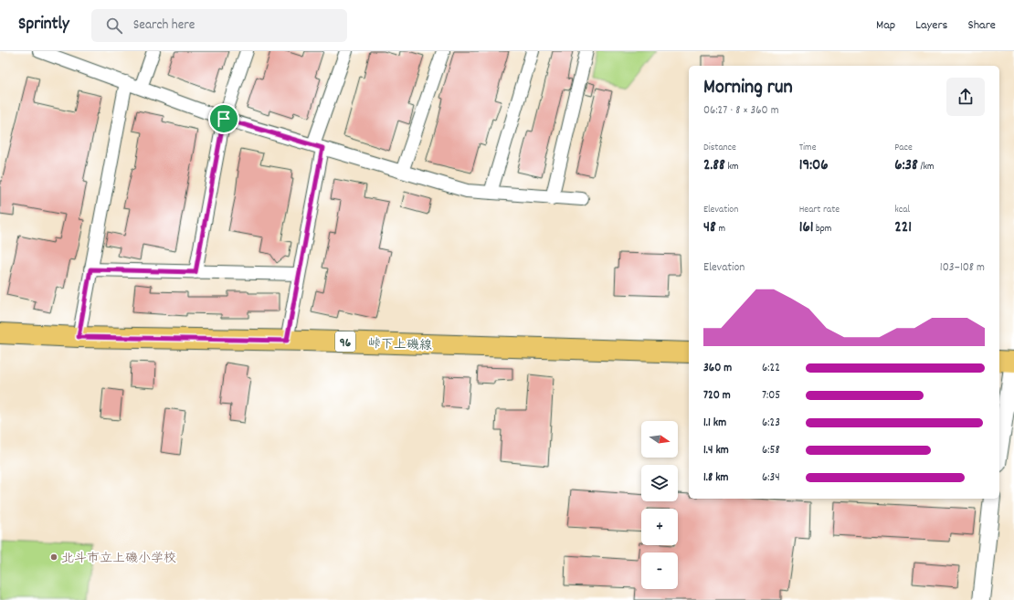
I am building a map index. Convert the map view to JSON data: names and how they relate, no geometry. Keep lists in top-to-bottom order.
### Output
{
  "streets": {
    "main road": ["96", "峠下上磯線"]
  },
  "places": ["北斗市立上磯小学校"],
  "north": "right",
  "page": {
    "header": "Sprintly",
    "search": "Search here",
    "nav": ["Map", "Layers", "Share"],
    "heading": ["Morning run", "06:27 · 8 × 360 m"],
    "stats": [
      ["Distance", "2.88 km"],
      ["Time", "19:06"],
      ["Pace", "6:38 /km"],
      ["Elevation", "48 m"],
      ["Heart rate", "161 bpm"],
      ["kcal", "221"]
    ],
    "chart": ["Elevation", "103–108 m"],
    "list": [
      {
        "name": "360 m",
        "note": "6:22"
      },
      {
        "name": "720 m",
        "note": "7:05"
      },
      {
        "name": "1.1 km",
        "note": "6:23"
      },
      {
        "name": "1.4 km",
        "note": "6:58"
      },
      {
        "name": "1.8 km",
        "note": "6:34"
      }
    ],
    "map_buttons": ["+", "−"]
  }
}
